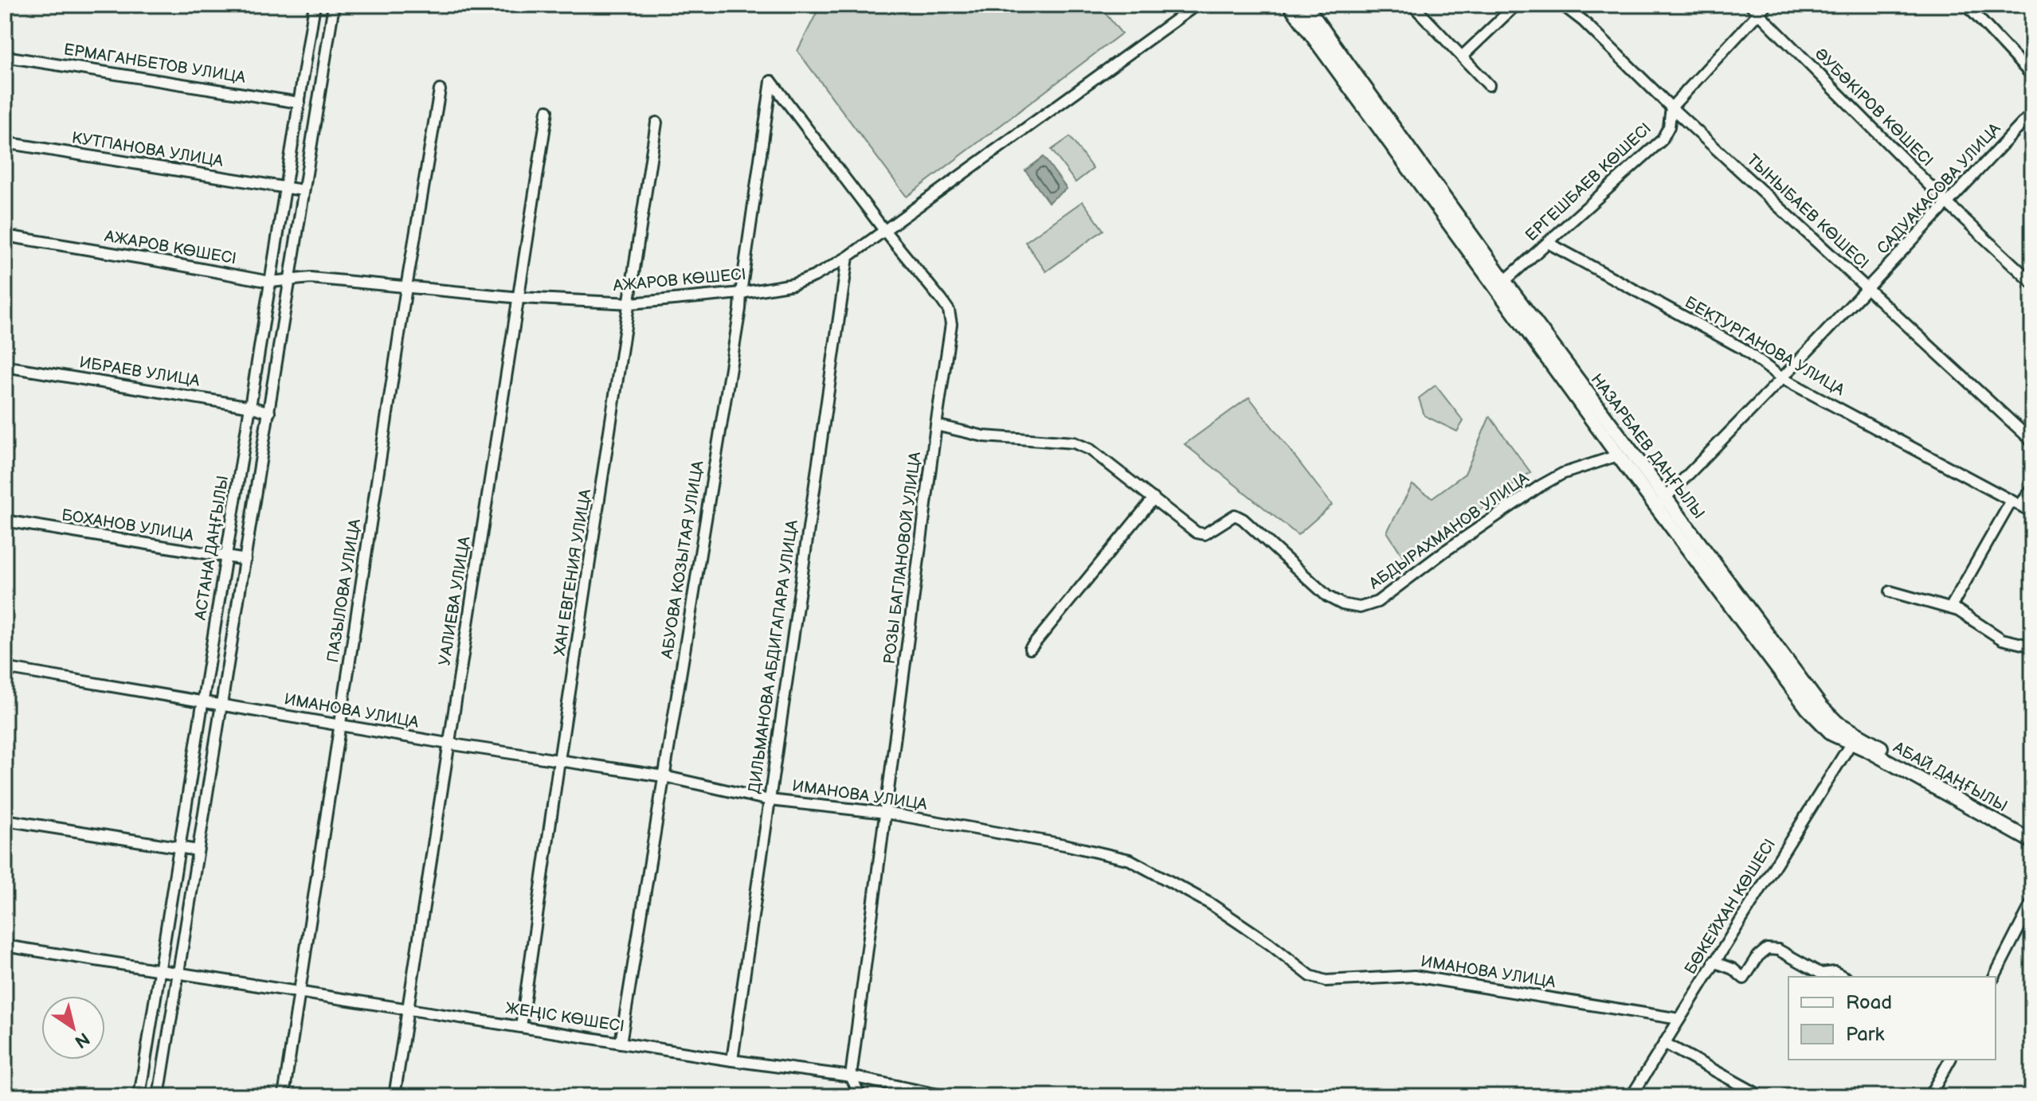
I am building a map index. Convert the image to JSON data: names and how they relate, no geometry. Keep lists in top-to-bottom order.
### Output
{
  "streets": {
    "main road": ["НАЗАРБАЕВ ДАҢҒЫЛЫ", "АБАЙ ДАҢҒЫЛЫ"],
    "street": [
      "ЕРМАГАНБЕТОВ УЛИЦА",
      "ӘУБӘКІРОВ КӨШЕСІ",
      "КУТПАНОВА УЛИЦА",
      "ЕРГЕШБАЕВ КӨШЕСІ",
      "САДУАКАСОВА УЛИЦА",
      "ТЫНЫБАЕВ КӨШЕСІ",
      "АЖАРОВ КӨШЕСІ",
      "БЕКТУРГАНОВА УЛИЦА",
      "ИБРАЕВ УЛИЦА",
      "БОХАНОВ УЛИЦА",
      "АБДЫРАХМАНОВ УЛИЦА",
      "АСТАНА ДАҢҒЫЛЫ",
      "РОЗЫ БАГЛАНОВОЙ УЛИЦА",
      "АБУОВА КОЗЫТАЯ УЛИЦА",
      "ХАН ЕВГЕНИЯ УЛИЦА",
      "ПАЗЫЛОВА УЛИЦА",
      "УАЛИЕВА УЛИЦА",
      "ДИЛЬМАНОВА АБДИГАПАРА УЛИЦА",
      "ИМАНОВА УЛИЦА",
      "БӨКЕЙХАН КӨШЕСІ",
      "ЖЕҢІС КӨШЕСІ"
    ]
  },
  "crossings": [
    ["ЕРМАГАНБЕТОВ УЛИЦА", "АСТАНА ДАҢҒЫЛЫ"],
    ["ӘУБӘКІРОВ КӨШЕСІ", "ЕРГЕШБАЕВ КӨШЕСІ"],
    ["ӘУБӘКІРОВ КӨШЕСІ", "САДУАКАСОВА УЛИЦА"],
    ["КУТПАНОВА УЛИЦА", "АСТАНА ДАҢҒЫЛЫ"],
    ["ЕРГЕШБАЕВ КӨШЕСІ", "ТЫНЫБАЕВ КӨШЕСІ"],
    ["ЕРГЕШБАЕВ КӨШЕСІ", "БЕКТУРГАНОВА УЛИЦА"],
    ["ЕРГЕШБАЕВ КӨШЕСІ", "НАЗАРБАЕВ ДАҢҒЫЛЫ"],
    ["САДУАКАСОВА УЛИЦА", "ТЫНЫБАЕВ КӨШЕСІ"],
    ["САДУАКАСОВА УЛИЦА", "БЕКТУРГАНОВА УЛИЦА"],
    ["САДУАКАСОВА УЛИЦА", "НАЗАРБАЕВ ДАҢҒЫЛЫ"],
    ["АЖАРОВ КӨШЕСІ", "АСТАНА ДАҢҒЫЛЫ"],
    ["АЖАРОВ КӨШЕСІ", "РОЗЫ БАГЛАНОВОЙ УЛИЦА"],
    ["АЖАРОВ КӨШЕСІ", "АБУОВА КОЗЫТАЯ УЛИЦА"],
    ["АЖАРОВ КӨШЕСІ", "ХАН ЕВГЕНИЯ УЛИЦА"],
    ["АЖАРОВ КӨШЕСІ", "ПАЗЫЛОВА УЛИЦА"],
    ["АЖАРОВ КӨШЕСІ", "УАЛИЕВА УЛИЦА"],
    ["АЖАРОВ КӨШЕСІ", "ДИЛЬМАНОВА АБДИГАПАРА УЛИЦА"],
    ["ИБРАЕВ УЛИЦА", "АСТАНА ДАҢҒЫЛЫ"],
    ["НАЗАРБАЕВ ДАҢҒЫЛЫ", "АБДЫРАХМАНОВ УЛИЦА"],
    ["НАЗАРБАЕВ ДАҢҒЫЛЫ", "АБАЙ ДАҢҒЫЛЫ"],
    ["НАЗАРБАЕВ ДАҢҒЫЛЫ", "БӨКЕЙХАН КӨШЕСІ"],
    ["БОХАНОВ УЛИЦА", "АСТАНА ДАҢҒЫЛЫ"],
    ["АБДЫРАХМАНОВ УЛИЦА", "РОЗЫ БАГЛАНОВОЙ УЛИЦА"],
    ["АСТАНА ДАҢҒЫЛЫ", "ИМАНОВА УЛИЦА"],
    ["АСТАНА ДАҢҒЫЛЫ", "ЖЕҢІС КӨШЕСІ"],
    ["РОЗЫ БАГЛАНОВОЙ УЛИЦА", "АБУОВА КОЗЫТАЯ УЛИЦА"],
    ["РОЗЫ БАГЛАНОВОЙ УЛИЦА", "ИМАНОВА УЛИЦА"],
    ["РОЗЫ БАГЛАНОВОЙ УЛИЦА", "ЖЕҢІС КӨШЕСІ"],
    ["АБУОВА КОЗЫТАЯ УЛИЦА", "ИМАНОВА УЛИЦА"],
    ["АБУОВА КОЗЫТАЯ УЛИЦА", "ЖЕҢІС КӨШЕСІ"],
    ["ХАН ЕВГЕНИЯ УЛИЦА", "ИМАНОВА УЛИЦА"],
    ["ХАН ЕВГЕНИЯ УЛИЦА", "ЖЕҢІС КӨШЕСІ"],
    ["ПАЗЫЛОВА УЛИЦА", "ИМАНОВА УЛИЦА"],
    ["ПАЗЫЛОВА УЛИЦА", "ЖЕҢІС КӨШЕСІ"],
    ["УАЛИЕВА УЛИЦА", "ИМАНОВА УЛИЦА"],
    ["УАЛИЕВА УЛИЦА", "ЖЕҢІС КӨШЕСІ"],
    ["ДИЛЬМАНОВА АБДИГАПАРА УЛИЦА", "ИМАНОВА УЛИЦА"],
    ["ДИЛЬМАНОВА АБДИГАПАРА УЛИЦА", "ЖЕҢІС КӨШЕСІ"],
    ["ИМАНОВА УЛИЦА", "БӨКЕЙХАН КӨШЕСІ"],
    ["АБАЙ ДАҢҒЫЛЫ", "БӨКЕЙХАН КӨШЕСІ"]
  ],
  "legend": ["Road", "Park"],
  "north": "bottom right"
}
